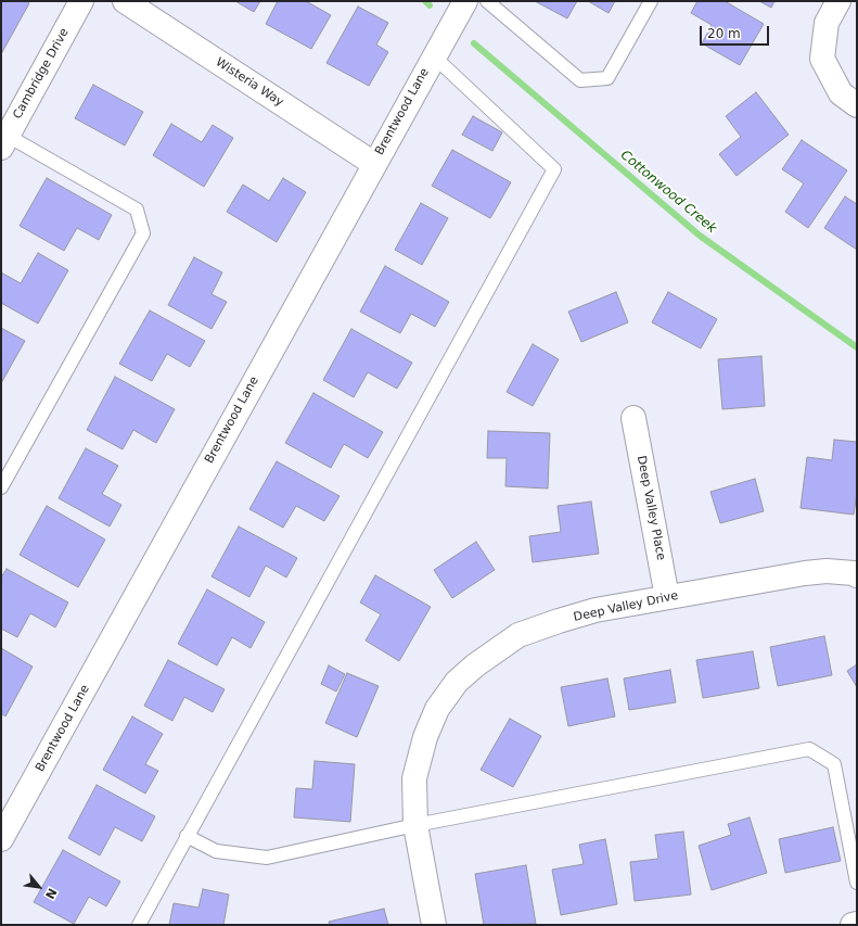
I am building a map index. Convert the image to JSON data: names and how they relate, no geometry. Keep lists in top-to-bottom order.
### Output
{
  "streets": {
    "street": [
      "Cambridge Drive",
      "Wisteria Way",
      "Brentwood Lane",
      "Deep Valley Place",
      "Deep Valley Drive"
    ]
  },
  "crossings": [
    ["Wisteria Way", "Brentwood Lane"],
    ["Deep Valley Place", "Deep Valley Drive"]
  ],
  "water": ["Cottonwood Creek"],
  "scale_bar": "20 m",
  "north": "bottom right"
}
